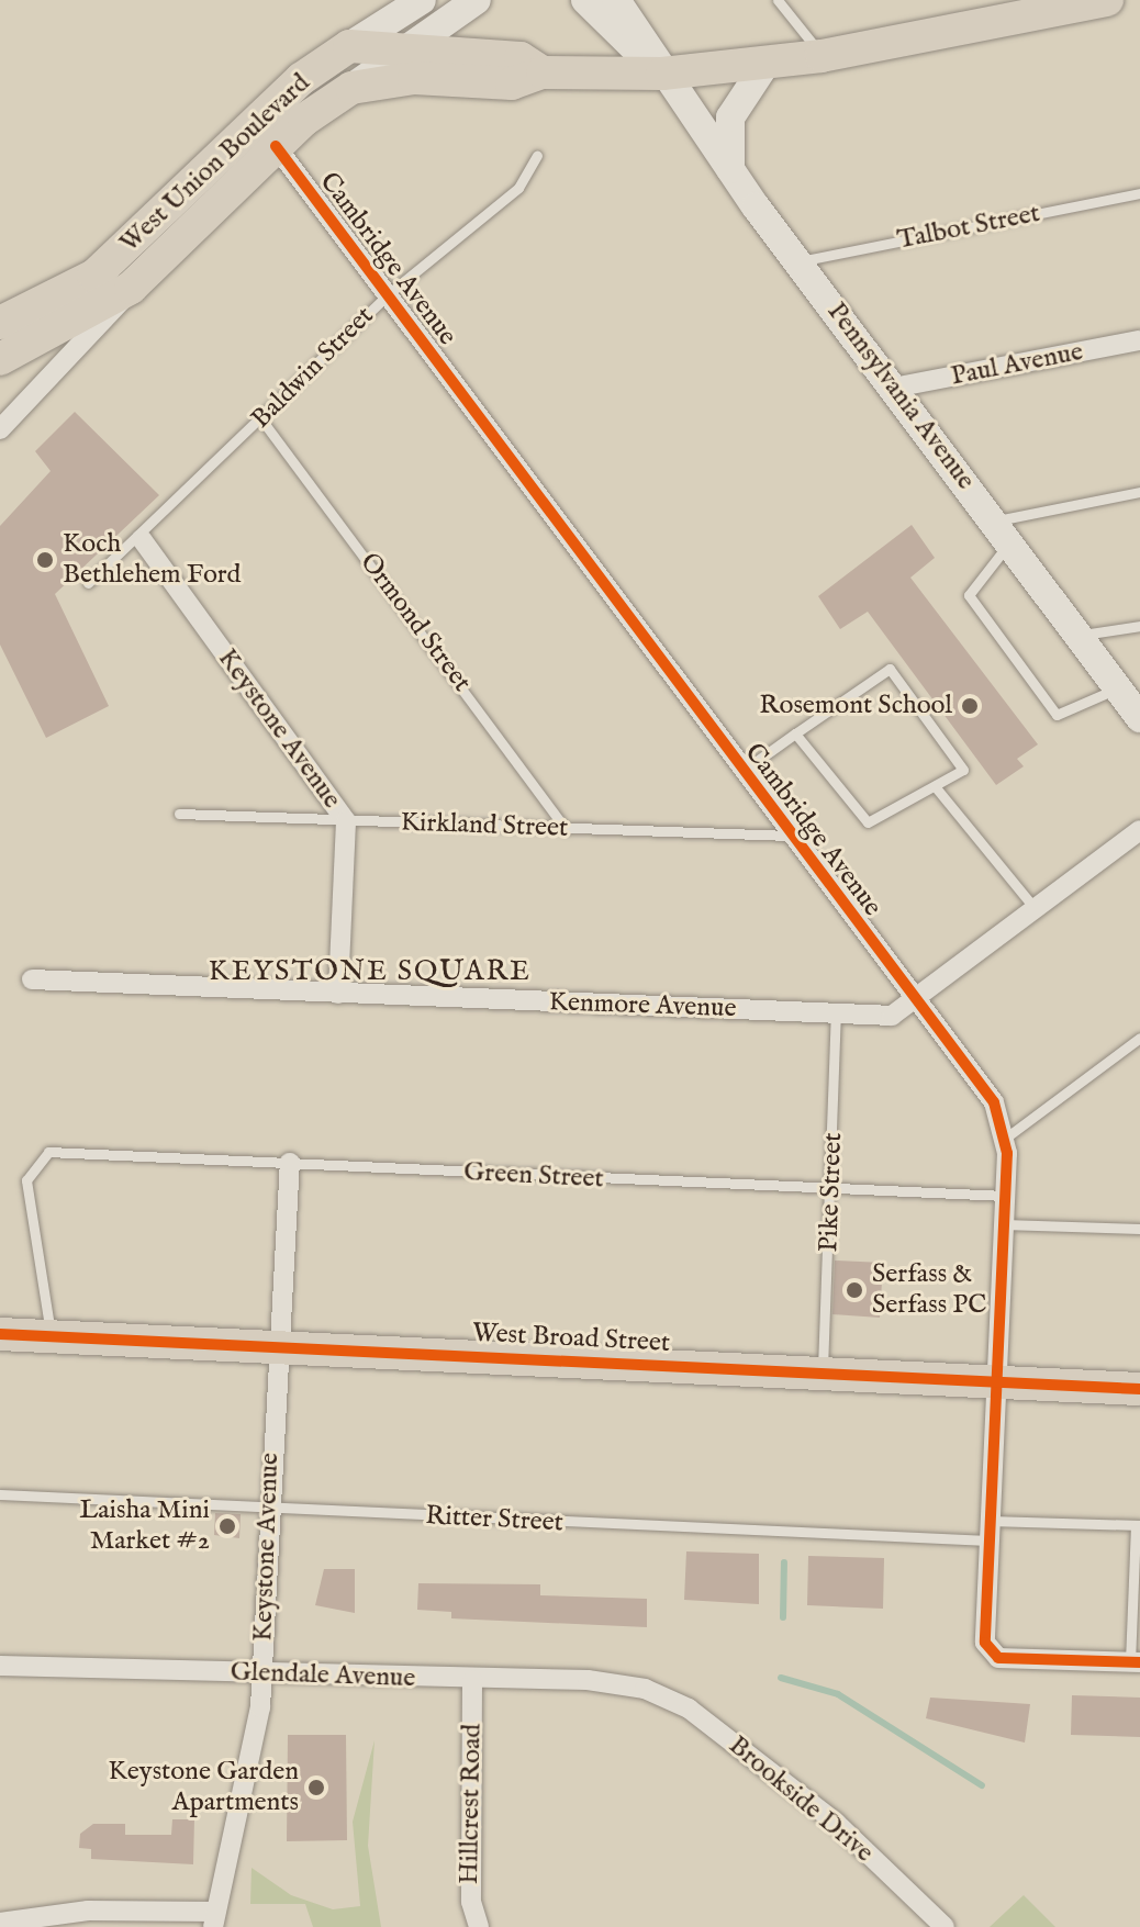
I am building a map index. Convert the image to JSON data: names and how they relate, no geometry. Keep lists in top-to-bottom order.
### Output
{
  "streets": {
    "main road": ["West Union Boulevard", "West Broad Street"],
    "street": [
      "Cambridge Avenue",
      "Paul Avenue",
      "Pennsylvania Avenue",
      "Keystone Avenue",
      "Kenmore Avenue",
      "Glendale Avenue",
      "Brookside Drive",
      "Hillcrest Road"
    ],
    "lane": [
      "Talbot Street",
      "Baldwin Street",
      "Ormond Street",
      "Kirkland Street",
      "Green Street",
      "Pike Street",
      "Ritter Street"
    ]
  },
  "crossings": [
    ["West Union Boulevard", "Cambridge Avenue"],
    ["West Union Boulevard", "Pennsylvania Avenue"],
    ["Talbot Street", "Pennsylvania Avenue"],
    ["Cambridge Avenue", "Baldwin Street"],
    ["Cambridge Avenue", "Kirkland Street"],
    ["Cambridge Avenue", "Kenmore Avenue"],
    ["Cambridge Avenue", "Green Street"],
    ["Cambridge Avenue", "West Broad Street"],
    ["Cambridge Avenue", "Ritter Street"],
    ["Paul Avenue", "Pennsylvania Avenue"],
    ["Baldwin Street", "Ormond Street"],
    ["Baldwin Street", "Keystone Avenue"],
    ["Ormond Street", "Kirkland Street"],
    ["Keystone Avenue", "Kirkland Street"],
    ["Keystone Avenue", "Kenmore Avenue"],
    ["Keystone Avenue", "Green Street"],
    ["Keystone Avenue", "West Broad Street"],
    ["Keystone Avenue", "Ritter Street"],
    ["Keystone Avenue", "Glendale Avenue"],
    ["Kenmore Avenue", "Pike Street"],
    ["Green Street", "Pike Street"],
    ["Green Street", "West Broad Street"],
    ["Pike Street", "West Broad Street"],
    ["Glendale Avenue", "Brookside Drive"],
    ["Glendale Avenue", "Hillcrest Road"]
  ],
  "districts": ["KEYSTONE SQUARE"],
  "places": [
    "Koch Bethlehem Ford",
    "Rosemont School",
    "Serfass & Serfass PC",
    "Laisha Mini Market #2",
    "Keystone Garden Apartments"
  ]
}
